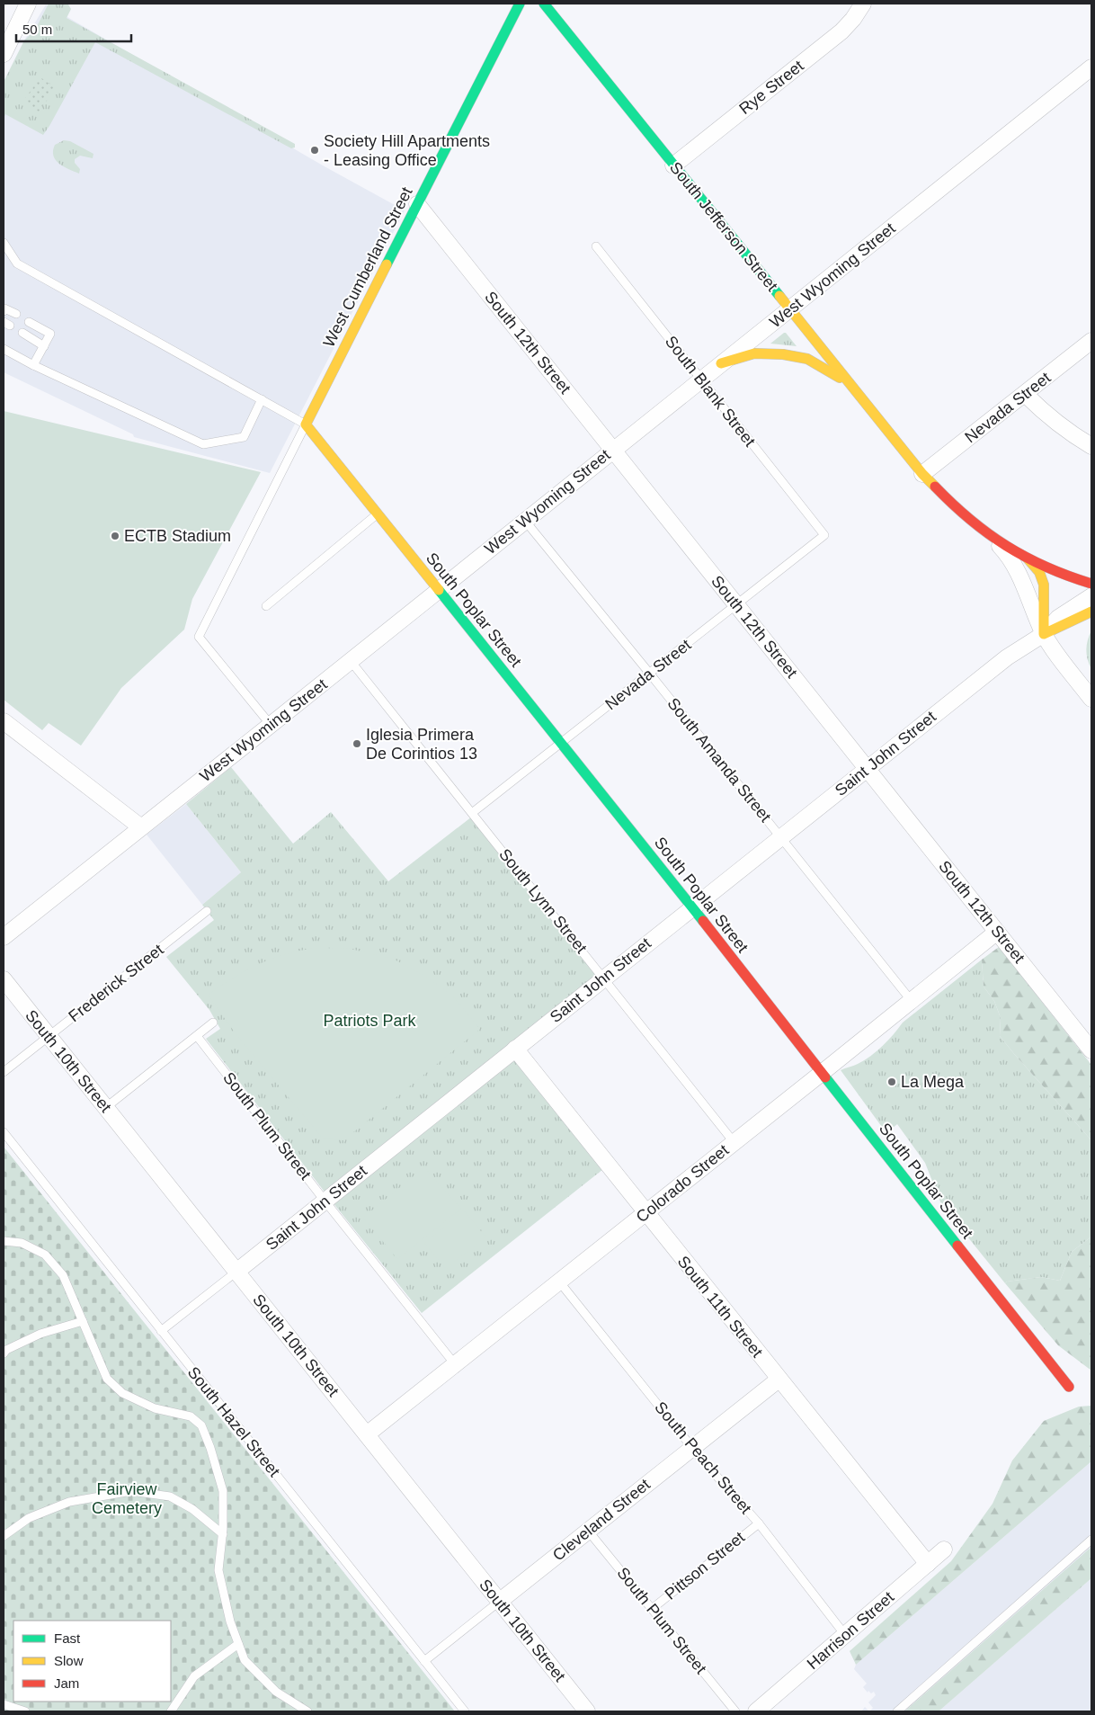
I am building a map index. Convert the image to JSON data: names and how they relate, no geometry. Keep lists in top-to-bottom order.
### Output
{
  "streets": {
    "street": [
      "Rye Street",
      "South Jefferson Street",
      "West Cumberland Street",
      "West Wyoming Street",
      "South 12th Street",
      "Nevada Street",
      "South Poplar Street",
      "Saint John Street",
      "South 10th Street",
      "Colorado Street",
      "South 11th Street",
      "Cleveland Street",
      "Harrison Street"
    ],
    "lane": [
      "South Blank Street",
      "South Amanda Street",
      "South Lynn Street",
      "Frederick Street",
      "South Plum Street",
      "South Hazel Street",
      "South Peach Street",
      "Pittson Street"
    ]
  },
  "crossings": [
    ["Rye Street", "South Jefferson Street"],
    ["South Jefferson Street", "West Wyoming Street"],
    ["South Jefferson Street", "Nevada Street"],
    ["West Cumberland Street", "South 12th Street"],
    ["West Cumberland Street", "South Poplar Street"],
    ["West Wyoming Street", "South 12th Street"],
    ["West Wyoming Street", "South Blank Street"],
    ["West Wyoming Street", "South Poplar Street"],
    ["West Wyoming Street", "South Amanda Street"],
    ["West Wyoming Street", "South Lynn Street"],
    ["South 12th Street", "Nevada Street"],
    ["South 12th Street", "Saint John Street"],
    ["South 12th Street", "Colorado Street"],
    ["South Blank Street", "Nevada Street"],
    ["Nevada Street", "South Poplar Street"],
    ["Nevada Street", "South Amanda Street"],
    ["Nevada Street", "South Lynn Street"],
    ["South Poplar Street", "Saint John Street"],
    ["South Poplar Street", "Colorado Street"],
    ["Saint John Street", "South Amanda Street"],
    ["Saint John Street", "South Lynn Street"],
    ["Saint John Street", "South 10th Street"],
    ["Saint John Street", "South Plum Street"],
    ["Saint John Street", "South 11th Street"],
    ["Saint John Street", "South Hazel Street"],
    ["South Amanda Street", "Colorado Street"],
    ["South Lynn Street", "Colorado Street"],
    ["Frederick Street", "South 10th Street"],
    ["South 10th Street", "Colorado Street"],
    ["South 10th Street", "Cleveland Street"],
    ["South Plum Street", "Colorado Street"],
    ["South Plum Street", "Cleveland Street"],
    ["South Plum Street", "Pittson Street"],
    ["Colorado Street", "South 11th Street"],
    ["Colorado Street", "South Peach Street"],
    ["South 11th Street", "Cleveland Street"],
    ["South 11th Street", "Harrison Street"],
    ["South Hazel Street", "Cleveland Street"],
    ["South Peach Street", "Cleveland Street"],
    ["South Peach Street", "Pittson Street"],
    ["South Peach Street", "Harrison Street"]
  ],
  "parks": ["Patriots Park", "Fairview Cemetery"],
  "places": [
    "Society Hill Apartments - Leasing Office",
    "ECTB Stadium",
    "Iglesia Primera De Corintios 13",
    "La Mega"
  ],
  "legend": ["Fast", "Slow", "Jam"],
  "scale_bar": "50 m"
}
